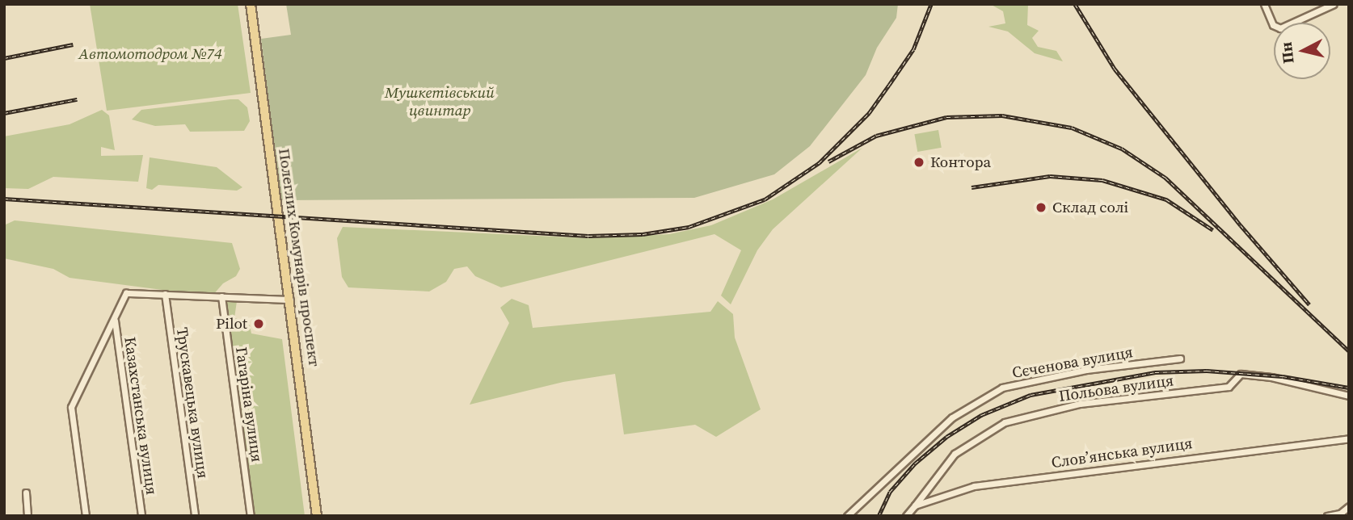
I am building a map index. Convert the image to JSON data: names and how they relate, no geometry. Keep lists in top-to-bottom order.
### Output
{
  "streets": {
    "main road": ["Полеглих Комунарів проспект"],
    "street": [
      "Сєченова вулиця",
      "Польова вулиця",
      "Трускавецька вулиця",
      "Гагаріна вулиця",
      "Казахстанська вулиця",
      "Слов’янська вулиця"
    ]
  },
  "crossings": [
    ["Польова вулиця", "Слов’янська вулиця"]
  ],
  "parks": ["Автомотодром №74", "Мушкетівський цвинтар"],
  "places": ["Контора", "Склад солі", "Pilot"],
  "north": "left"
}
